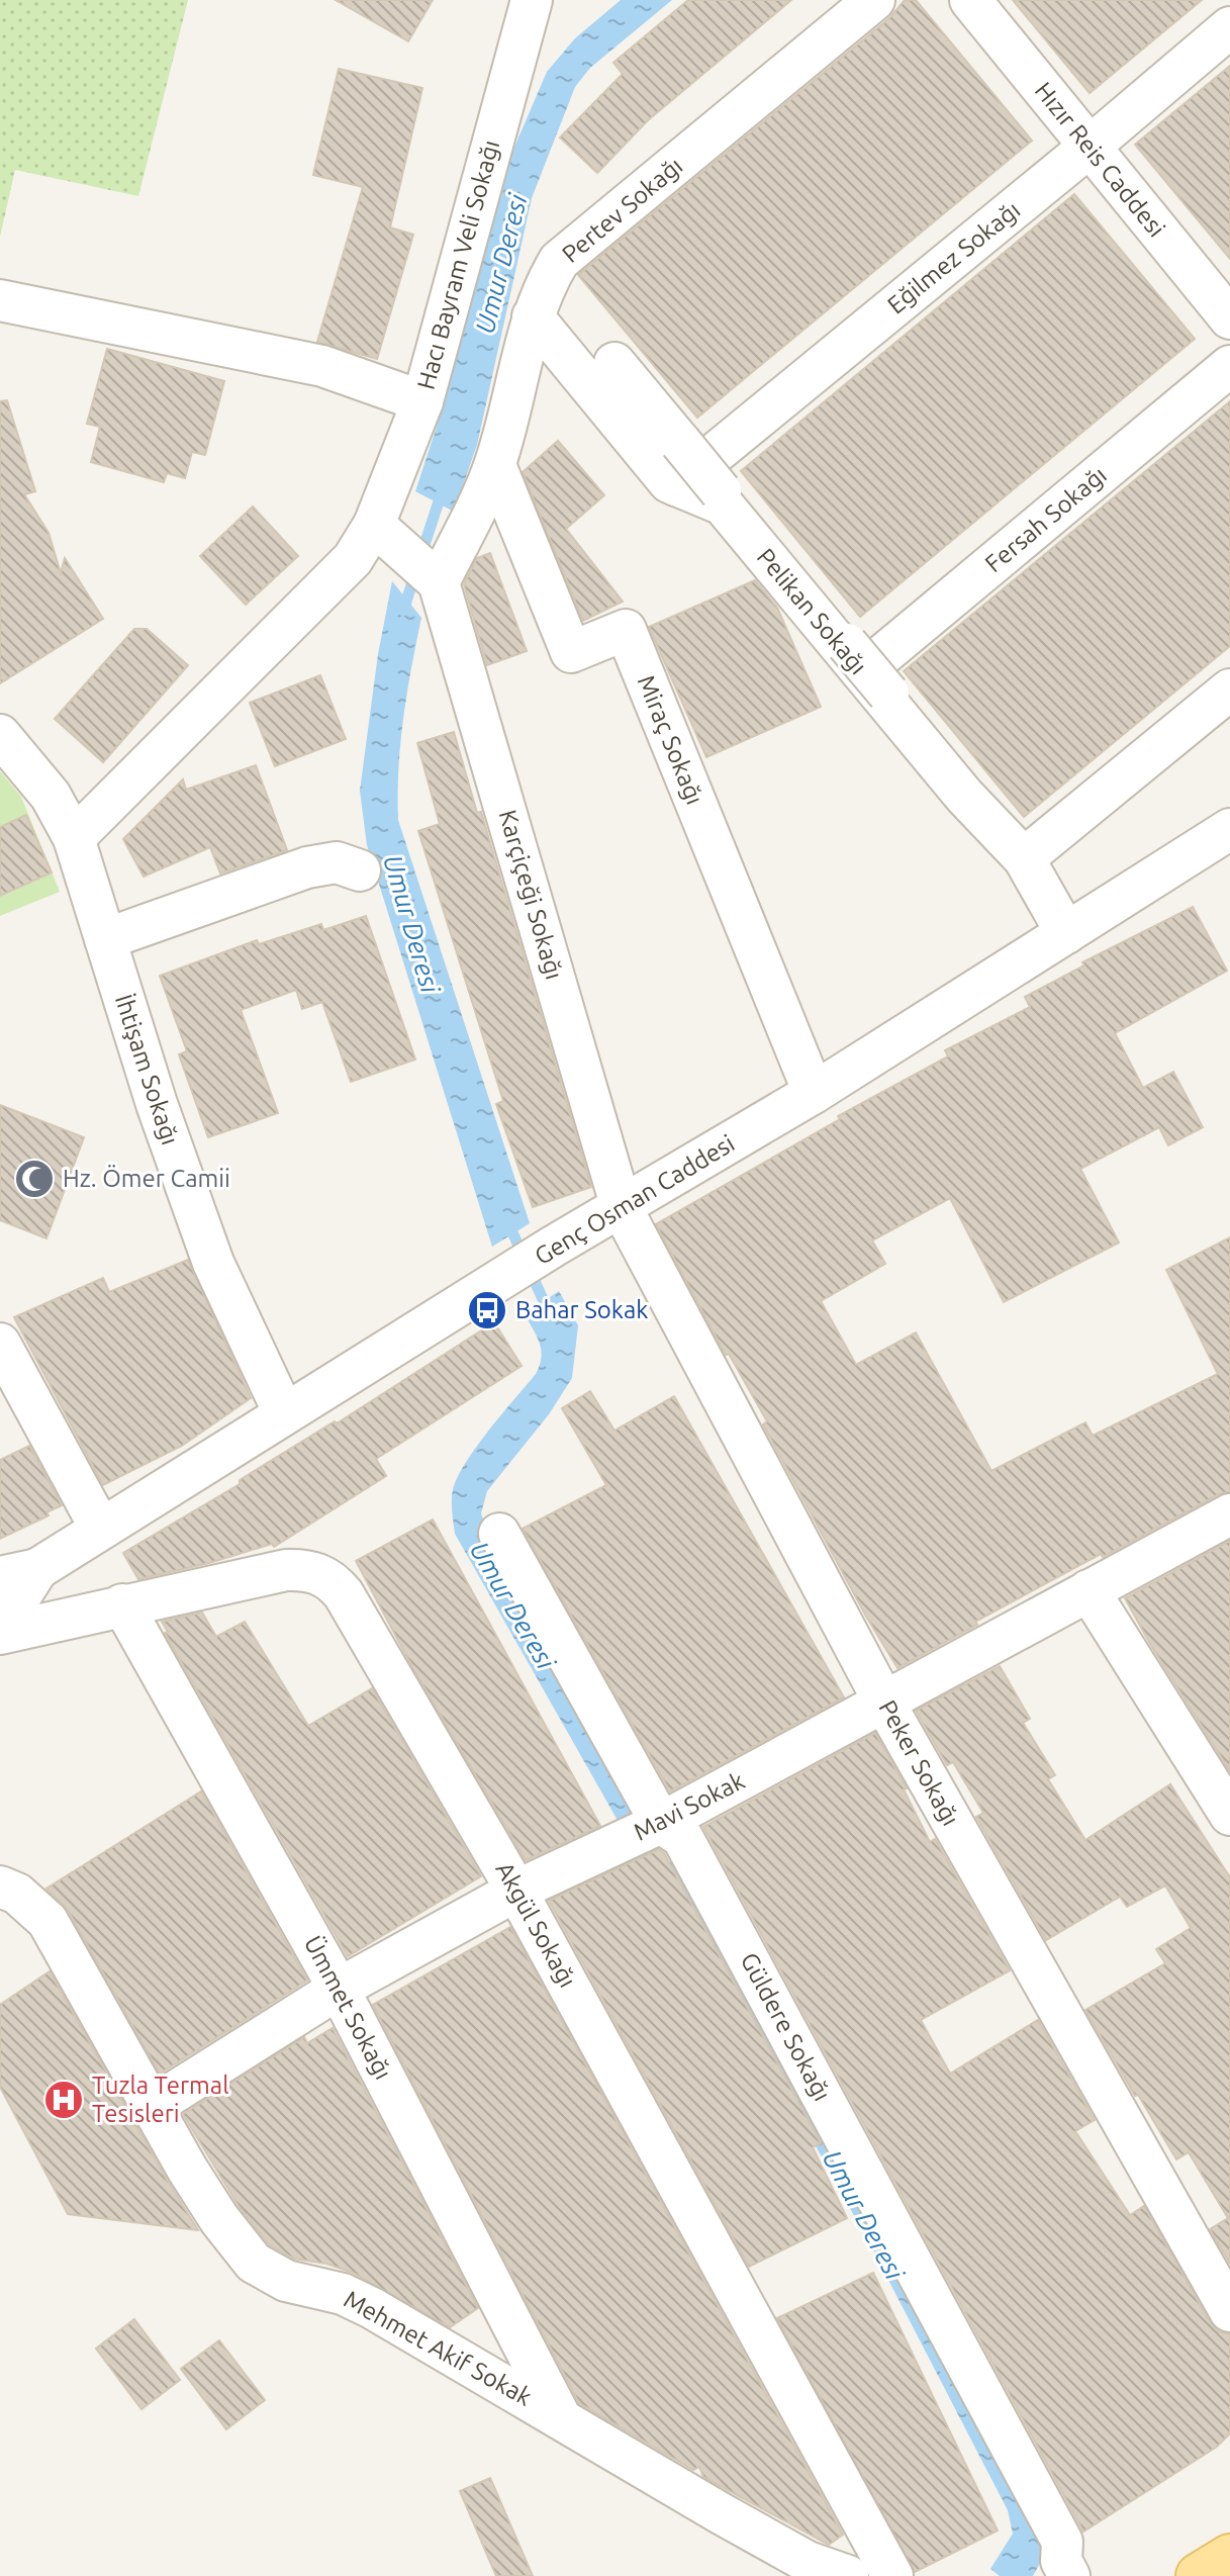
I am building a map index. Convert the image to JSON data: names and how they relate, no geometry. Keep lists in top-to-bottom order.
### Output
{
  "streets": {
    "street": [
      "Hızır Reis Caddesi",
      "Pertev Sokağı",
      "Eğilmez Sokağı",
      "Hacı Bayram Veli Sokağı",
      "Fersah Sokağı",
      "Pelikan Sokağı",
      "Miraç Sokağı",
      "Karçiçeği Sokağı",
      "İhtişam Sokağı",
      "Genç Osman Caddesi",
      "Peker Sokağı",
      "Mavi Sokak",
      "Akgül Sokağı",
      "Ümmet Sokağı",
      "Güldere Sokağı",
      "Mehmet Akif Sokak"
    ]
  },
  "crossings": [
    ["Hızır Reis Caddesi", "Eğilmez Sokağı"],
    ["Pertev Sokağı", "Pelikan Sokağı"],
    ["Pertev Sokağı", "Miraç Sokağı"],
    ["Pertev Sokağı", "Karçiçeği Sokağı"],
    ["Eğilmez Sokağı", "Pelikan Sokağı"],
    ["Hacı Bayram Veli Sokağı", "İhtişam Sokağı"],
    ["Fersah Sokağı", "Pelikan Sokağı"],
    ["Pelikan Sokağı", "Genç Osman Caddesi"],
    ["Miraç Sokağı", "Genç Osman Caddesi"],
    ["Karçiçeği Sokağı", "Genç Osman Caddesi"],
    ["Karçiçeği Sokağı", "Peker Sokağı"],
    ["İhtişam Sokağı", "Genç Osman Caddesi"],
    ["Genç Osman Caddesi", "Peker Sokağı"],
    ["Genç Osman Caddesi", "Akgül Sokağı"],
    ["Peker Sokağı", "Mavi Sokak"],
    ["Mavi Sokak", "Akgül Sokağı"],
    ["Mavi Sokak", "Ümmet Sokağı"],
    ["Mavi Sokak", "Güldere Sokağı"],
    ["Mavi Sokak", "Mehmet Akif Sokak"],
    ["Akgül Sokağı", "Ümmet Sokağı"],
    ["Ümmet Sokağı", "Mehmet Akif Sokak"]
  ],
  "water": ["Umur Deresi"],
  "places": {
    "mosque": ["Hz. Ömer Camii"],
    "bus stop": ["Bahar Sokak"],
    "hospital": ["Tuzla Termal Tesisleri"]
  }
}
